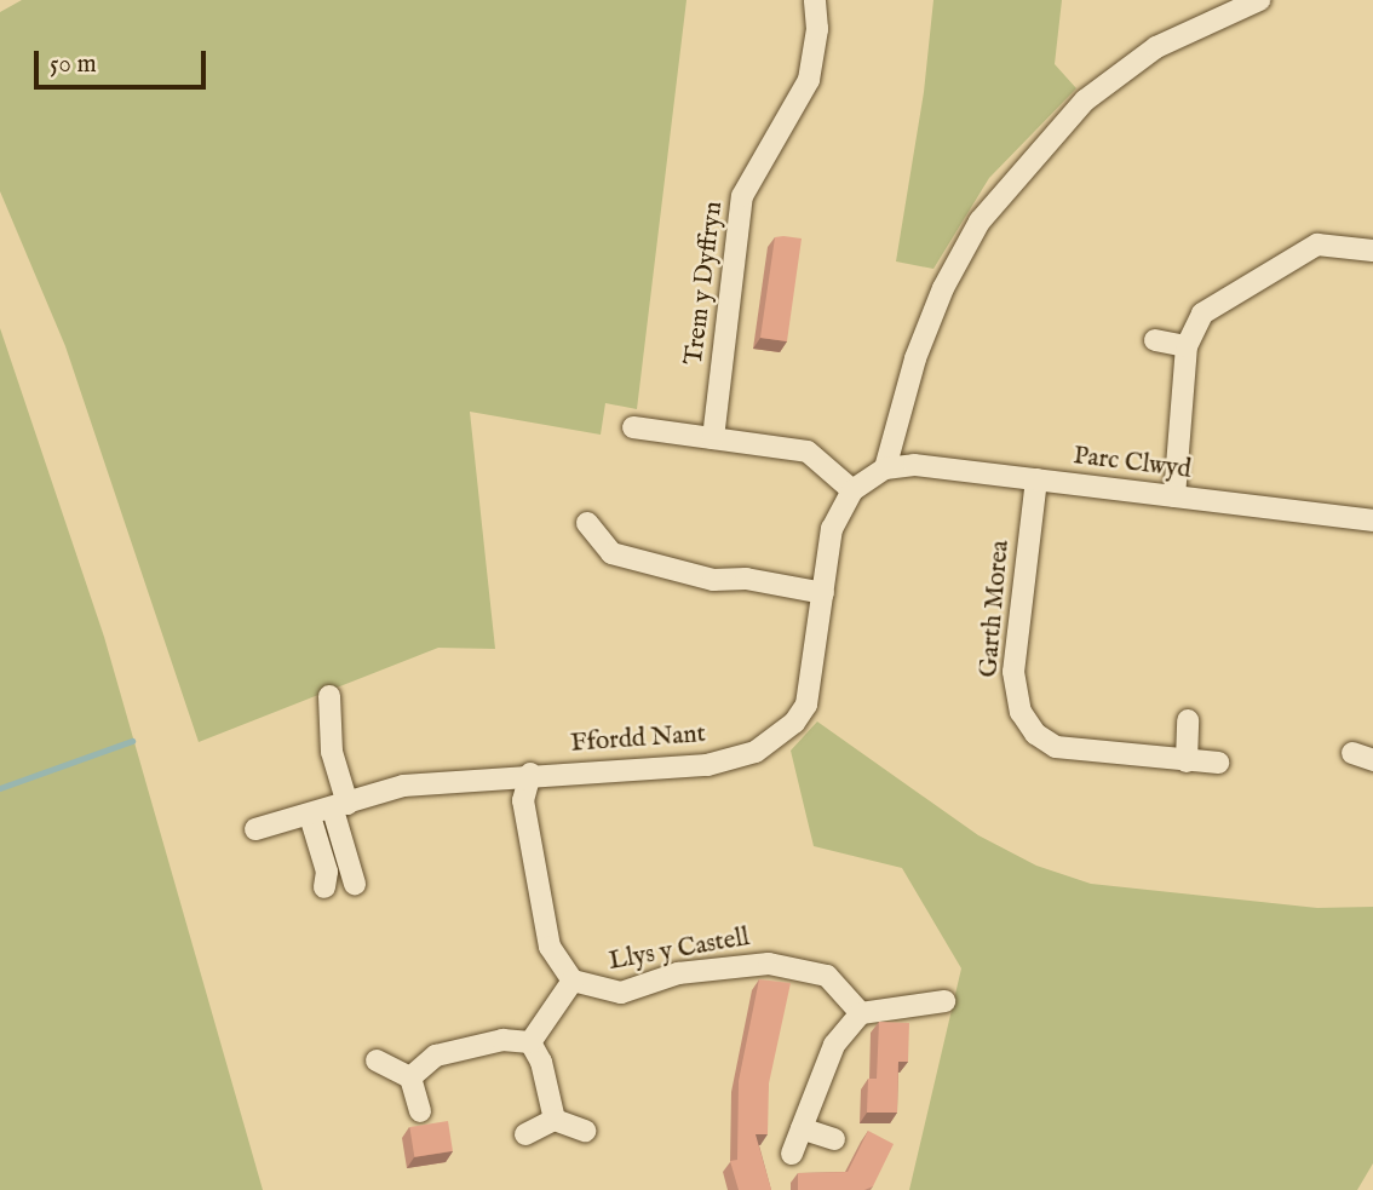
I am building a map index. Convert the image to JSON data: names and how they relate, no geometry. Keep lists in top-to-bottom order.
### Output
{
  "streets": {
    "street": [
      "Trem y Dyffryn",
      "Parc Clwyd",
      "Garth Morea",
      "Ffordd Nant",
      "Llys y Castell"
    ]
  },
  "crossings": [
    ["Parc Clwyd", "Garth Morea"],
    ["Parc Clwyd", "Ffordd Nant"]
  ],
  "scale_bar": "50 m"
}
